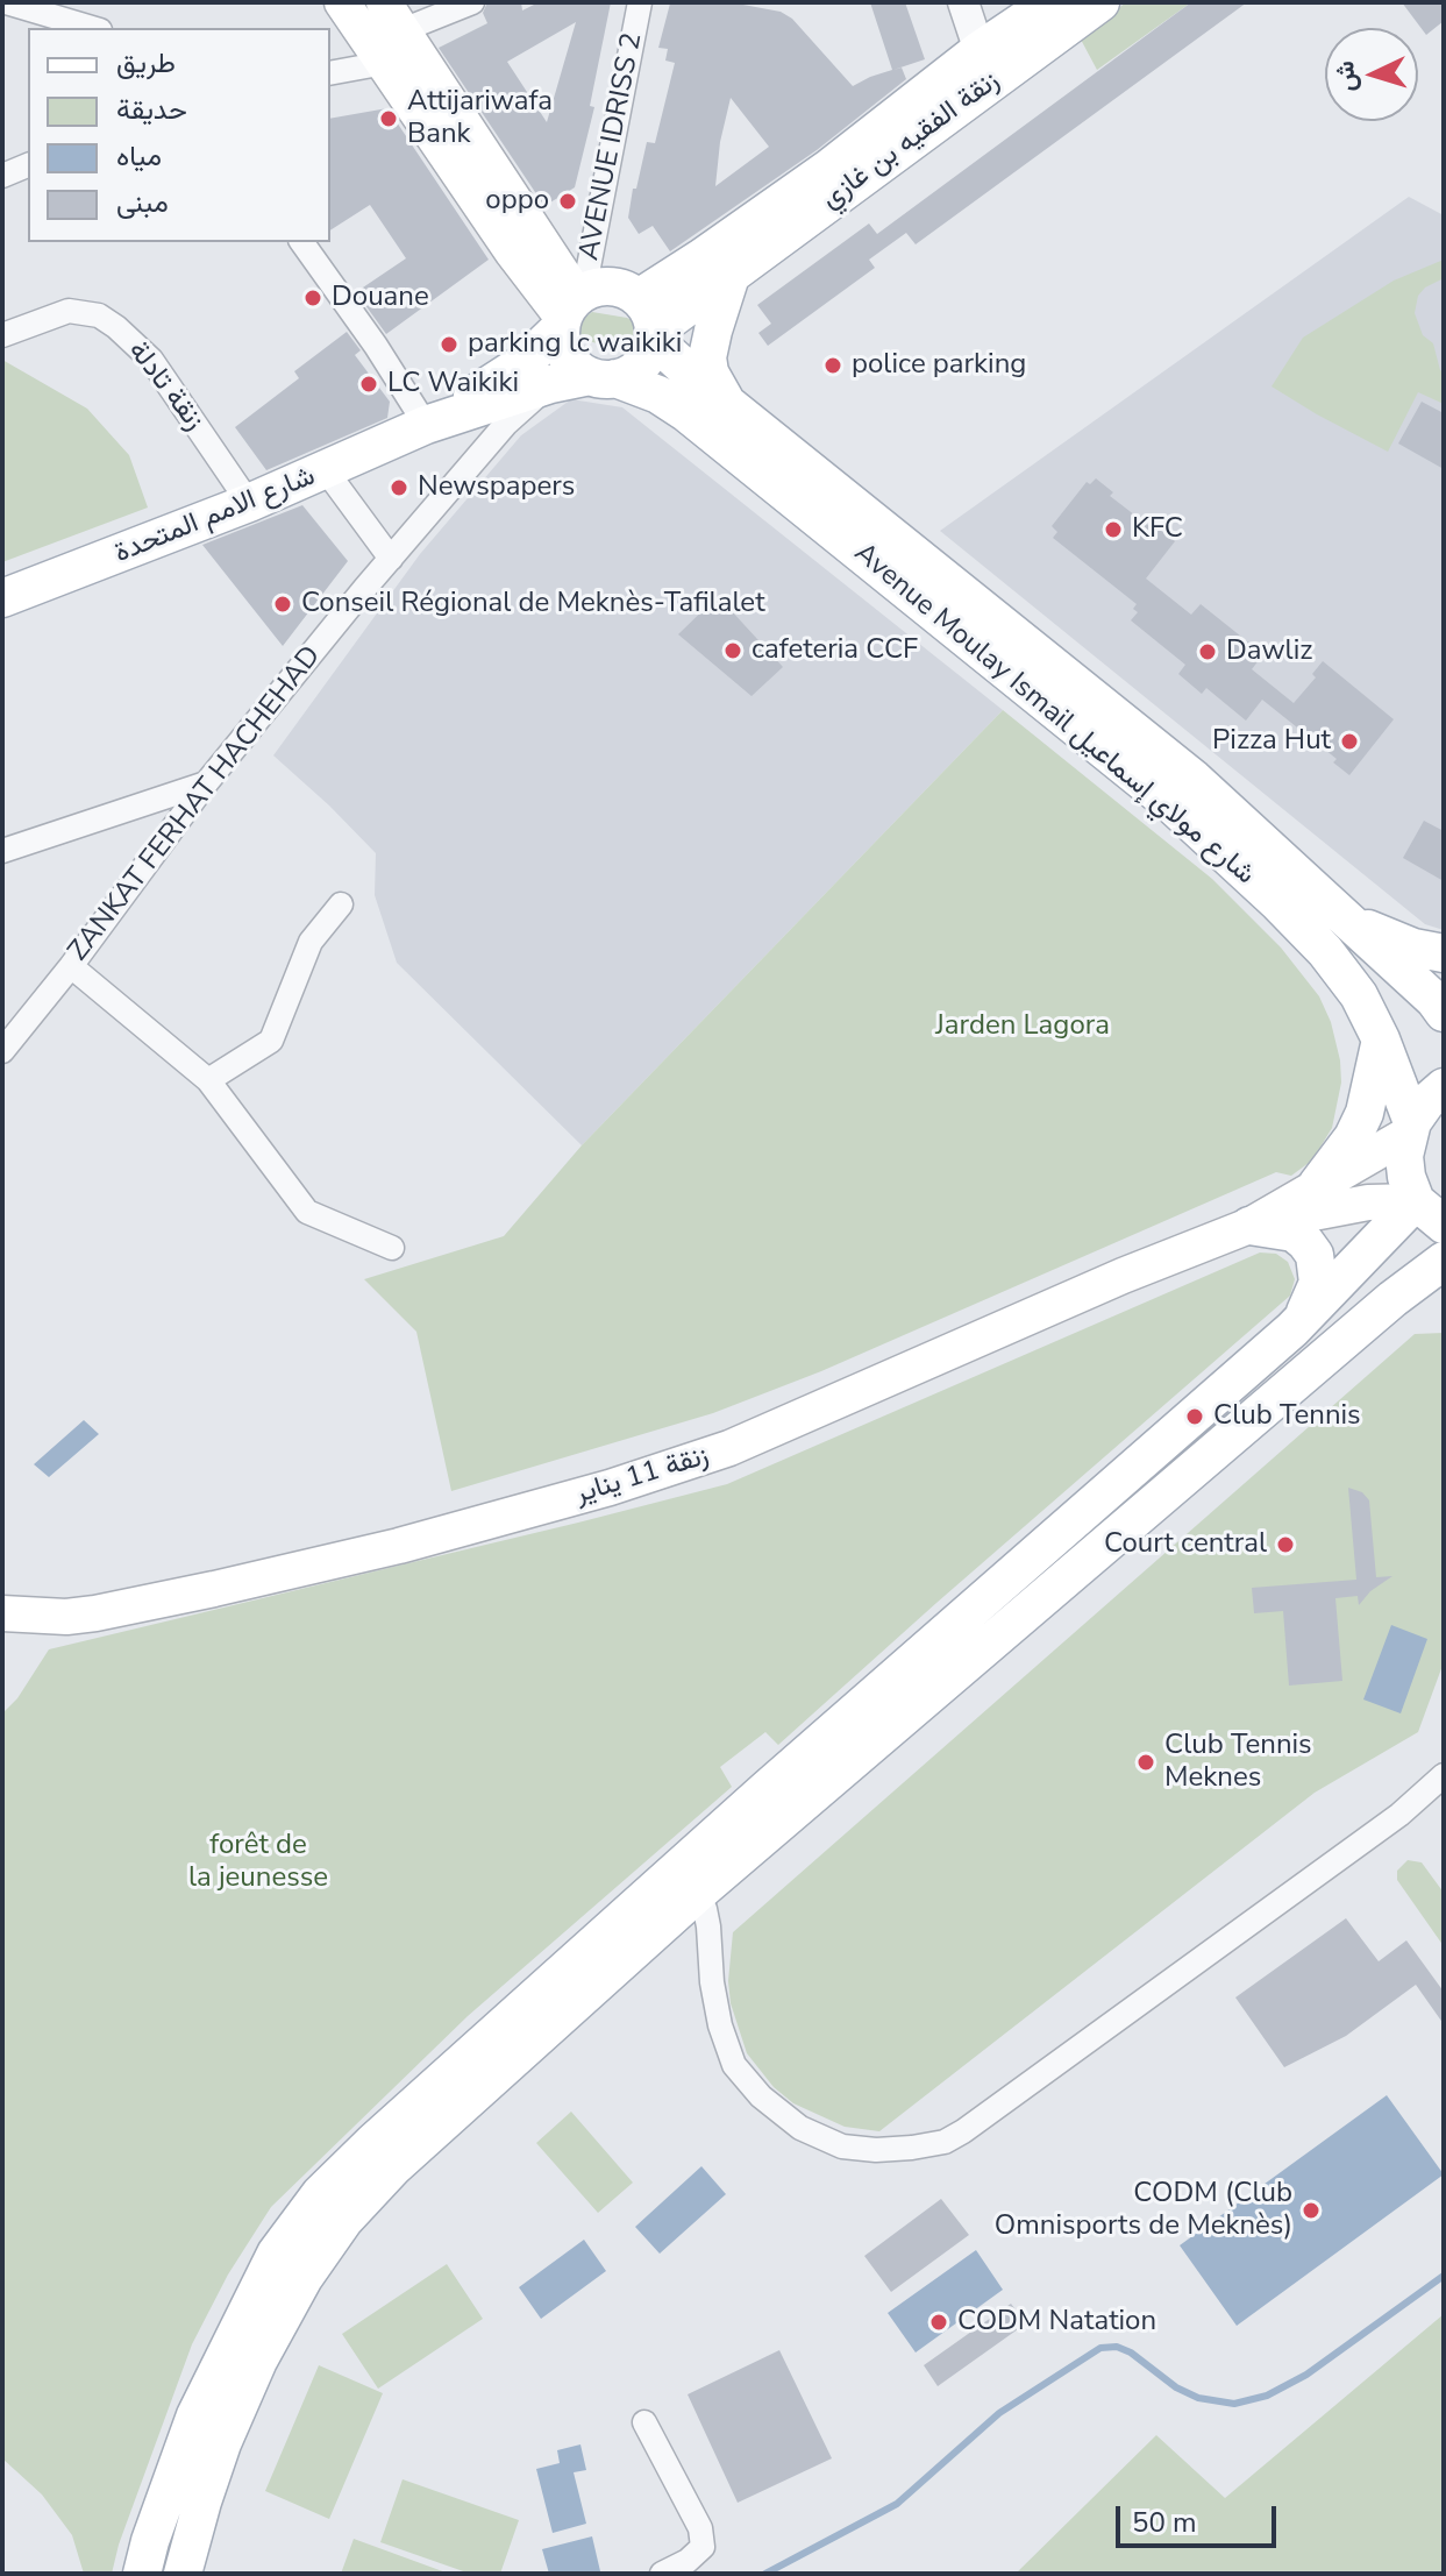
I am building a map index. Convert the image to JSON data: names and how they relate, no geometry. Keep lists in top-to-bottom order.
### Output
{
  "streets": {
    "main road": [
      "زنقة الفقيه بن غازي",
      "شارع الامم المتحدة",
      "Avenue Moulay Ismail شارع مولاي إسماعيل",
      "زنقة 11 يناير"
    ],
    "street": ["AVENUE IDRISS 2", "زنقة تادلة", "ZANKAT FERHAT HACHEHAD"]
  },
  "crossings": [
    ["زنقة الفقيه بن غازي", "AVENUE IDRISS 2"],
    ["زنقة الفقيه بن غازي", "Avenue Moulay Ismail شارع مولاي إسماعيل"],
    ["AVENUE IDRISS 2", "Avenue Moulay Ismail شارع مولاي إسماعيل"],
    ["زنقة تادلة", "شارع الامم المتحدة"]
  ],
  "parks": ["Jarden Lagora", "forêt de la jeunesse"],
  "places": [
    "Attijariwafa Bank",
    "oppo",
    "Douane",
    "parking lc waikiki",
    "police parking",
    "LC Waikiki",
    "Newspapers",
    "KFC",
    "Conseil Régional de Meknès-Tafilalet",
    "cafeteria CCF",
    "Dawliz",
    "Pizza Hut",
    "Club Tennis",
    "Court central",
    "Club Tennis Meknes",
    "CODM (Club Omnisports de Meknès)",
    "CODM Natation"
  ],
  "legend": [
    "طريق",
    "حديقة",
    "مياه",
    "مبنى"
  ],
  "scale_bar": "50 m",
  "north": "left"
}
